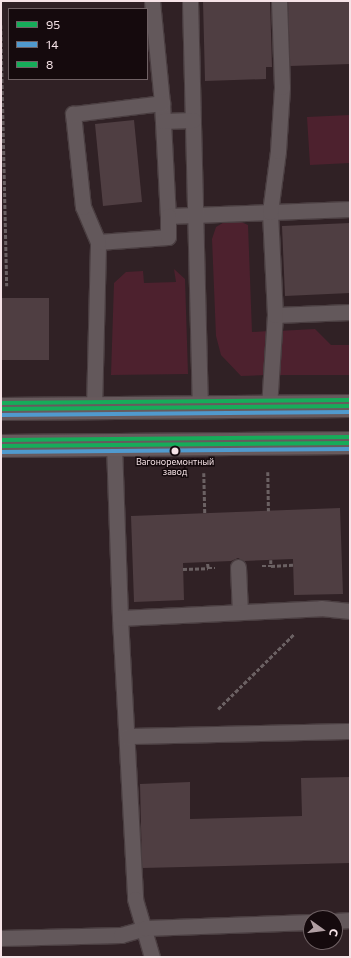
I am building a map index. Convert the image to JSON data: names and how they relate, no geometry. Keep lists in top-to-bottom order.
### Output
{
  "places": ["Вагоноремонтный завод"],
  "lines": ["transit line 8", "transit line 95", "transit line 14"],
  "legend": ["95", "14", "8"],
  "north": "right"
}
